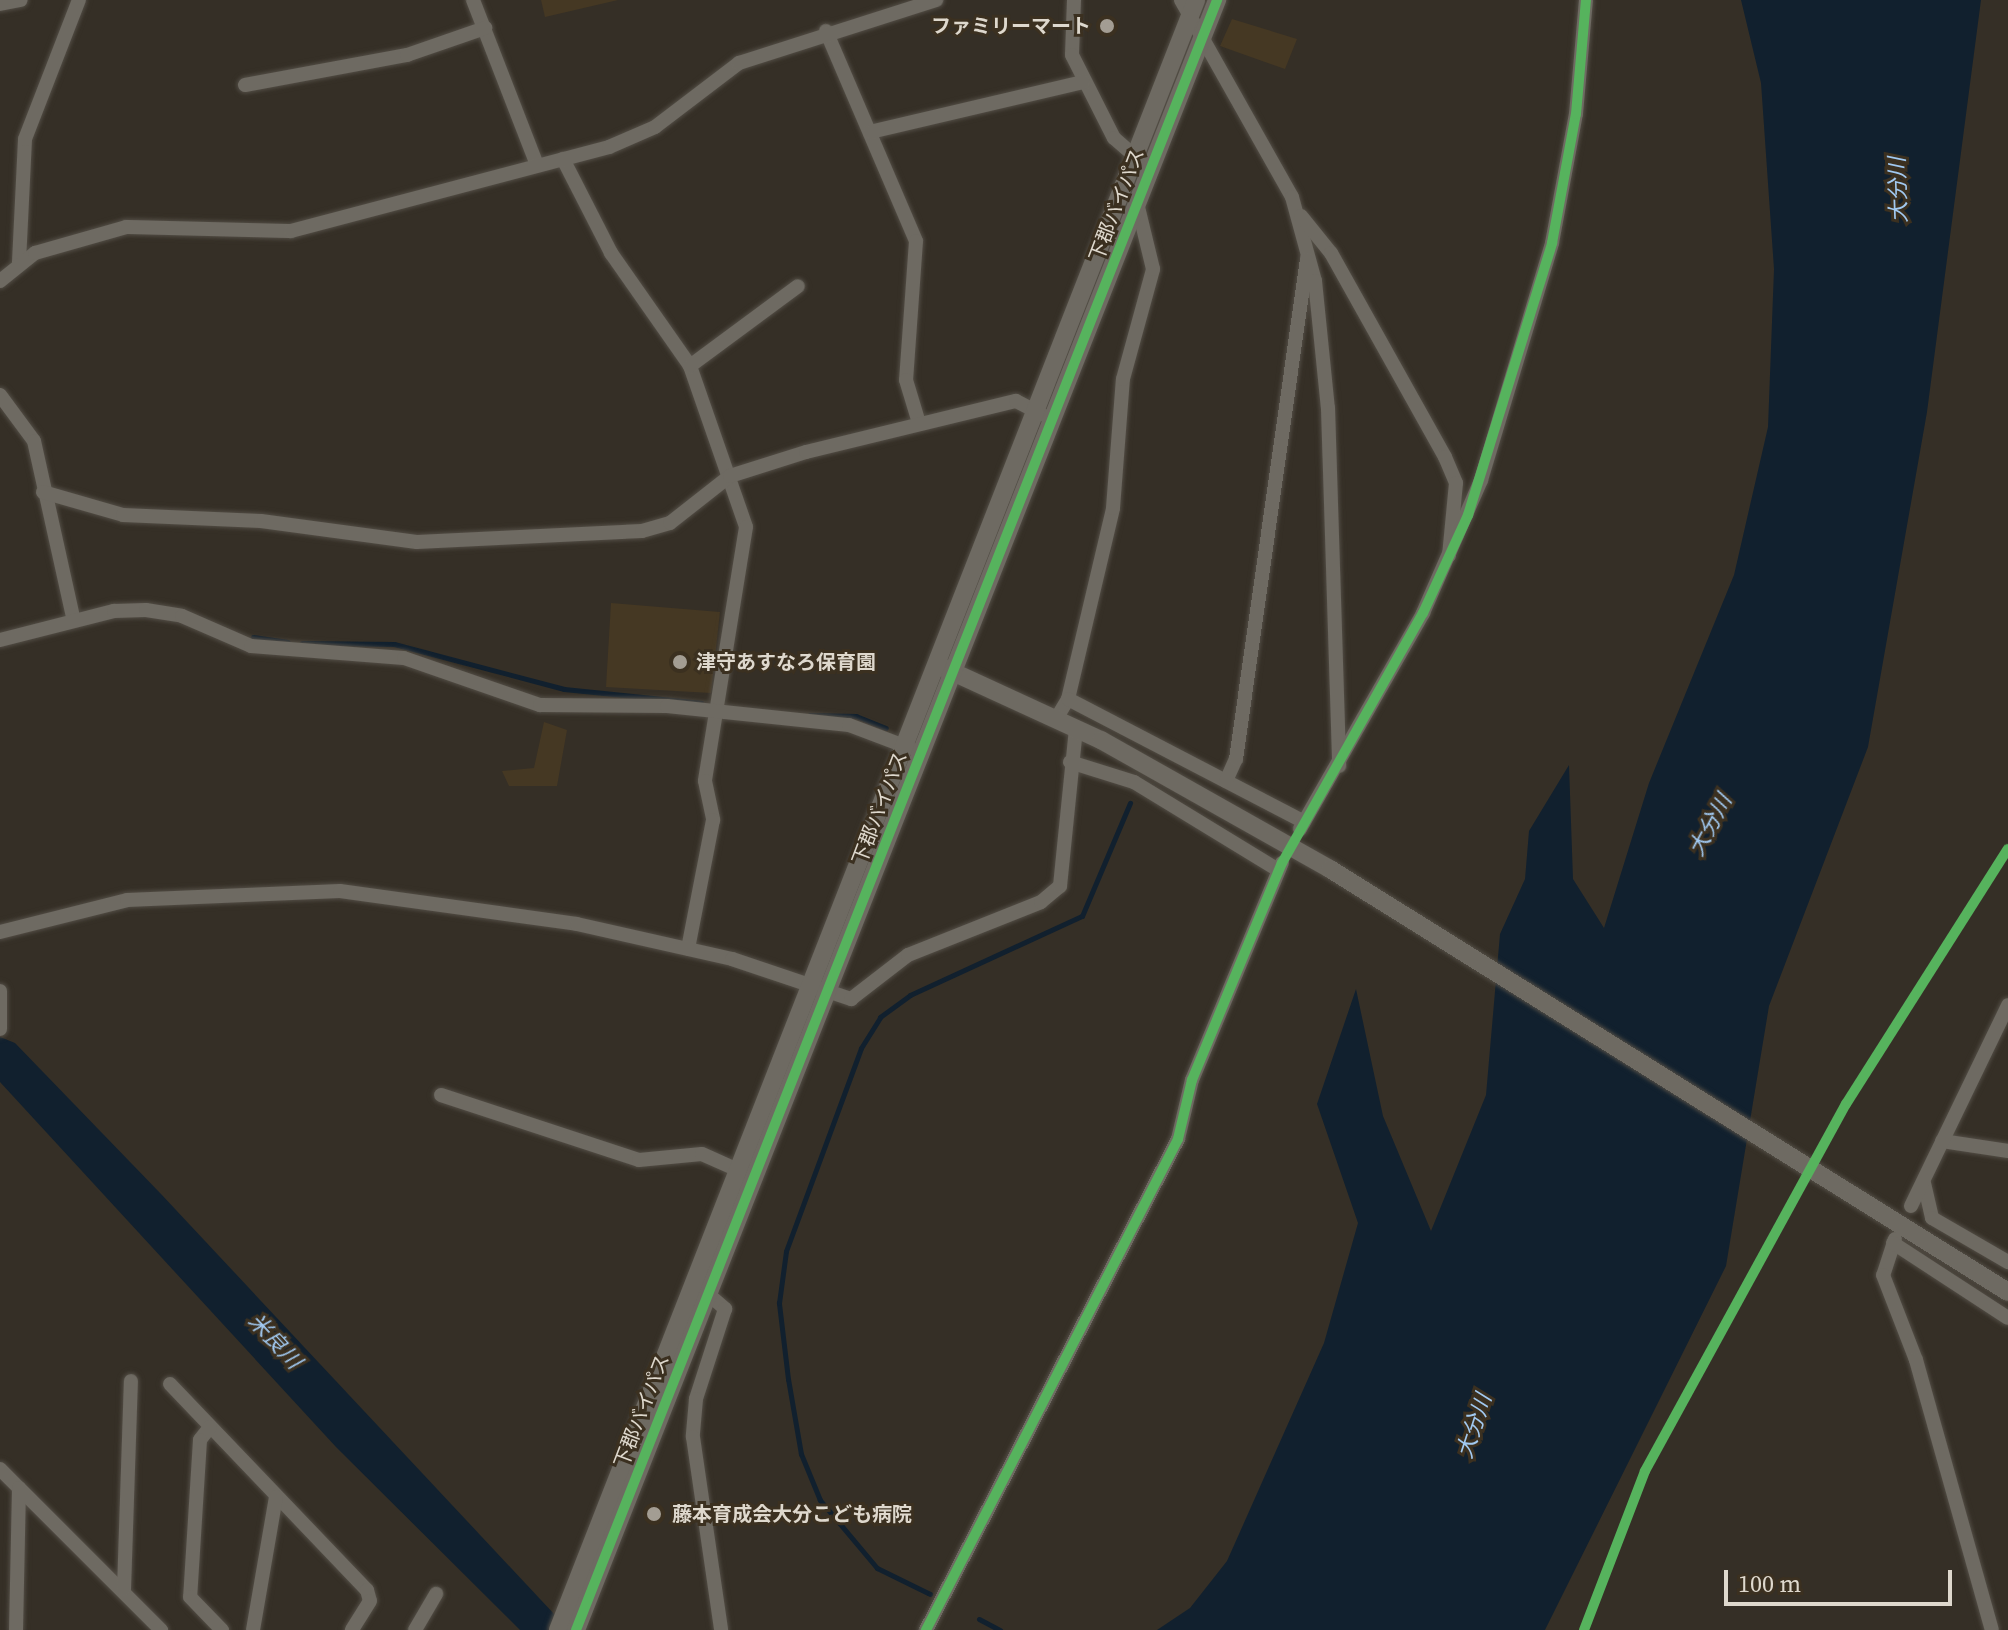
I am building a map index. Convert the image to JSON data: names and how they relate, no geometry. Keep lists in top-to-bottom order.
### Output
{
  "streets": {
    "street": ["下郡バイパス"]
  },
  "water": ["大分川", "米良川"],
  "places": ["ファミリーマート", "津守あすなろ保育園", "藤本育成会大分こども病院"],
  "scale_bar": "100 m"
}
